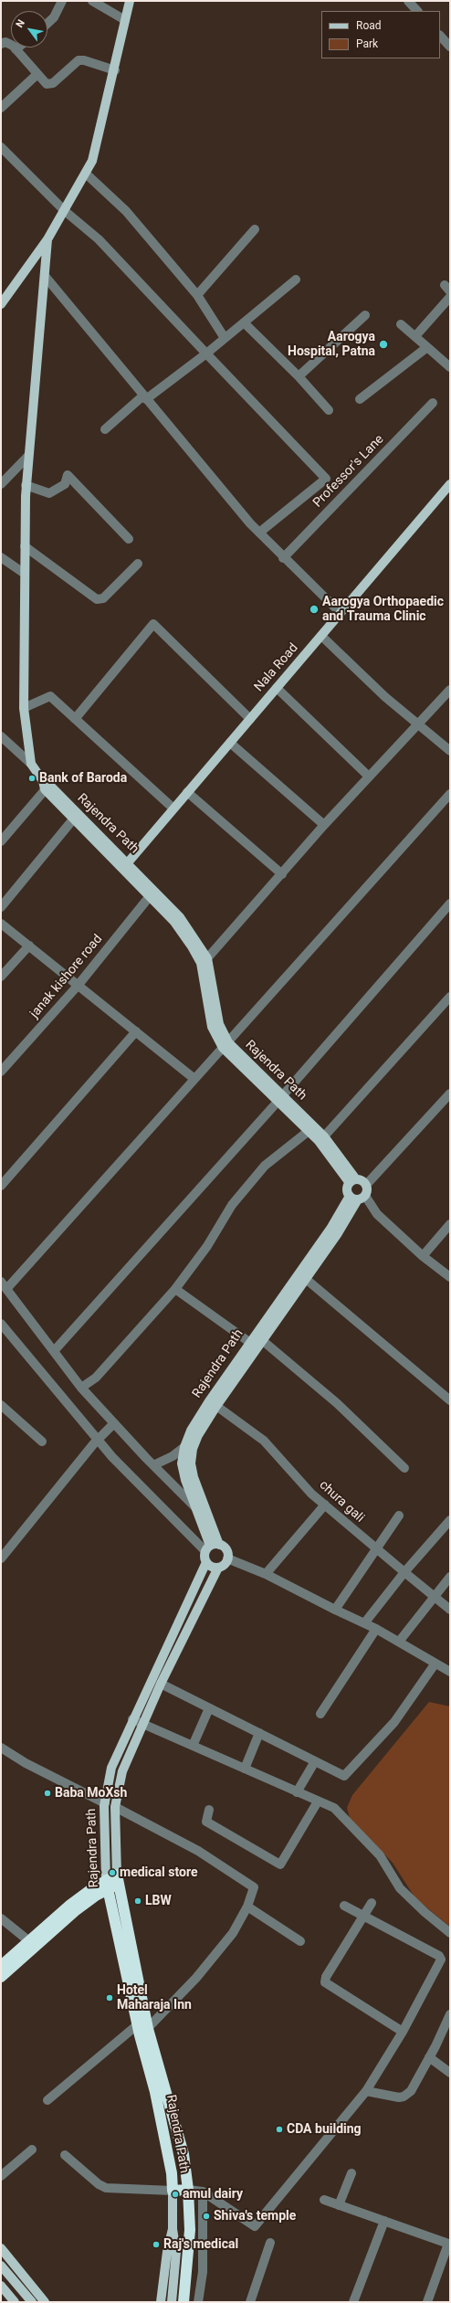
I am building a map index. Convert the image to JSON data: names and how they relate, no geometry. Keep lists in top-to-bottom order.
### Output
{
  "streets": {
    "highway": ["Rajendra Path"],
    "main road": ["Nala Road"],
    "street": ["Professor's Lane", "janak kishore road", "chura gali"]
  },
  "crossings": [
    ["Nala Road", "Rajendra Path"],
    ["Rajendra Path", "janak kishore road"],
    ["Rajendra Path", "chura gali"]
  ],
  "places": [
    "Aarogya Hospital, Patna",
    "Aarogya Orthopaedic and Trauma Clinic",
    "Bank of Baroda",
    "Baba MoXsh",
    "medical store",
    "LBW",
    "Hotel Maharaja Inn",
    "CDA building",
    "amul dairy",
    "Shiva's temple",
    "Raj's medical"
  ],
  "legend": ["Road", "Park"],
  "north": "top left"
}
